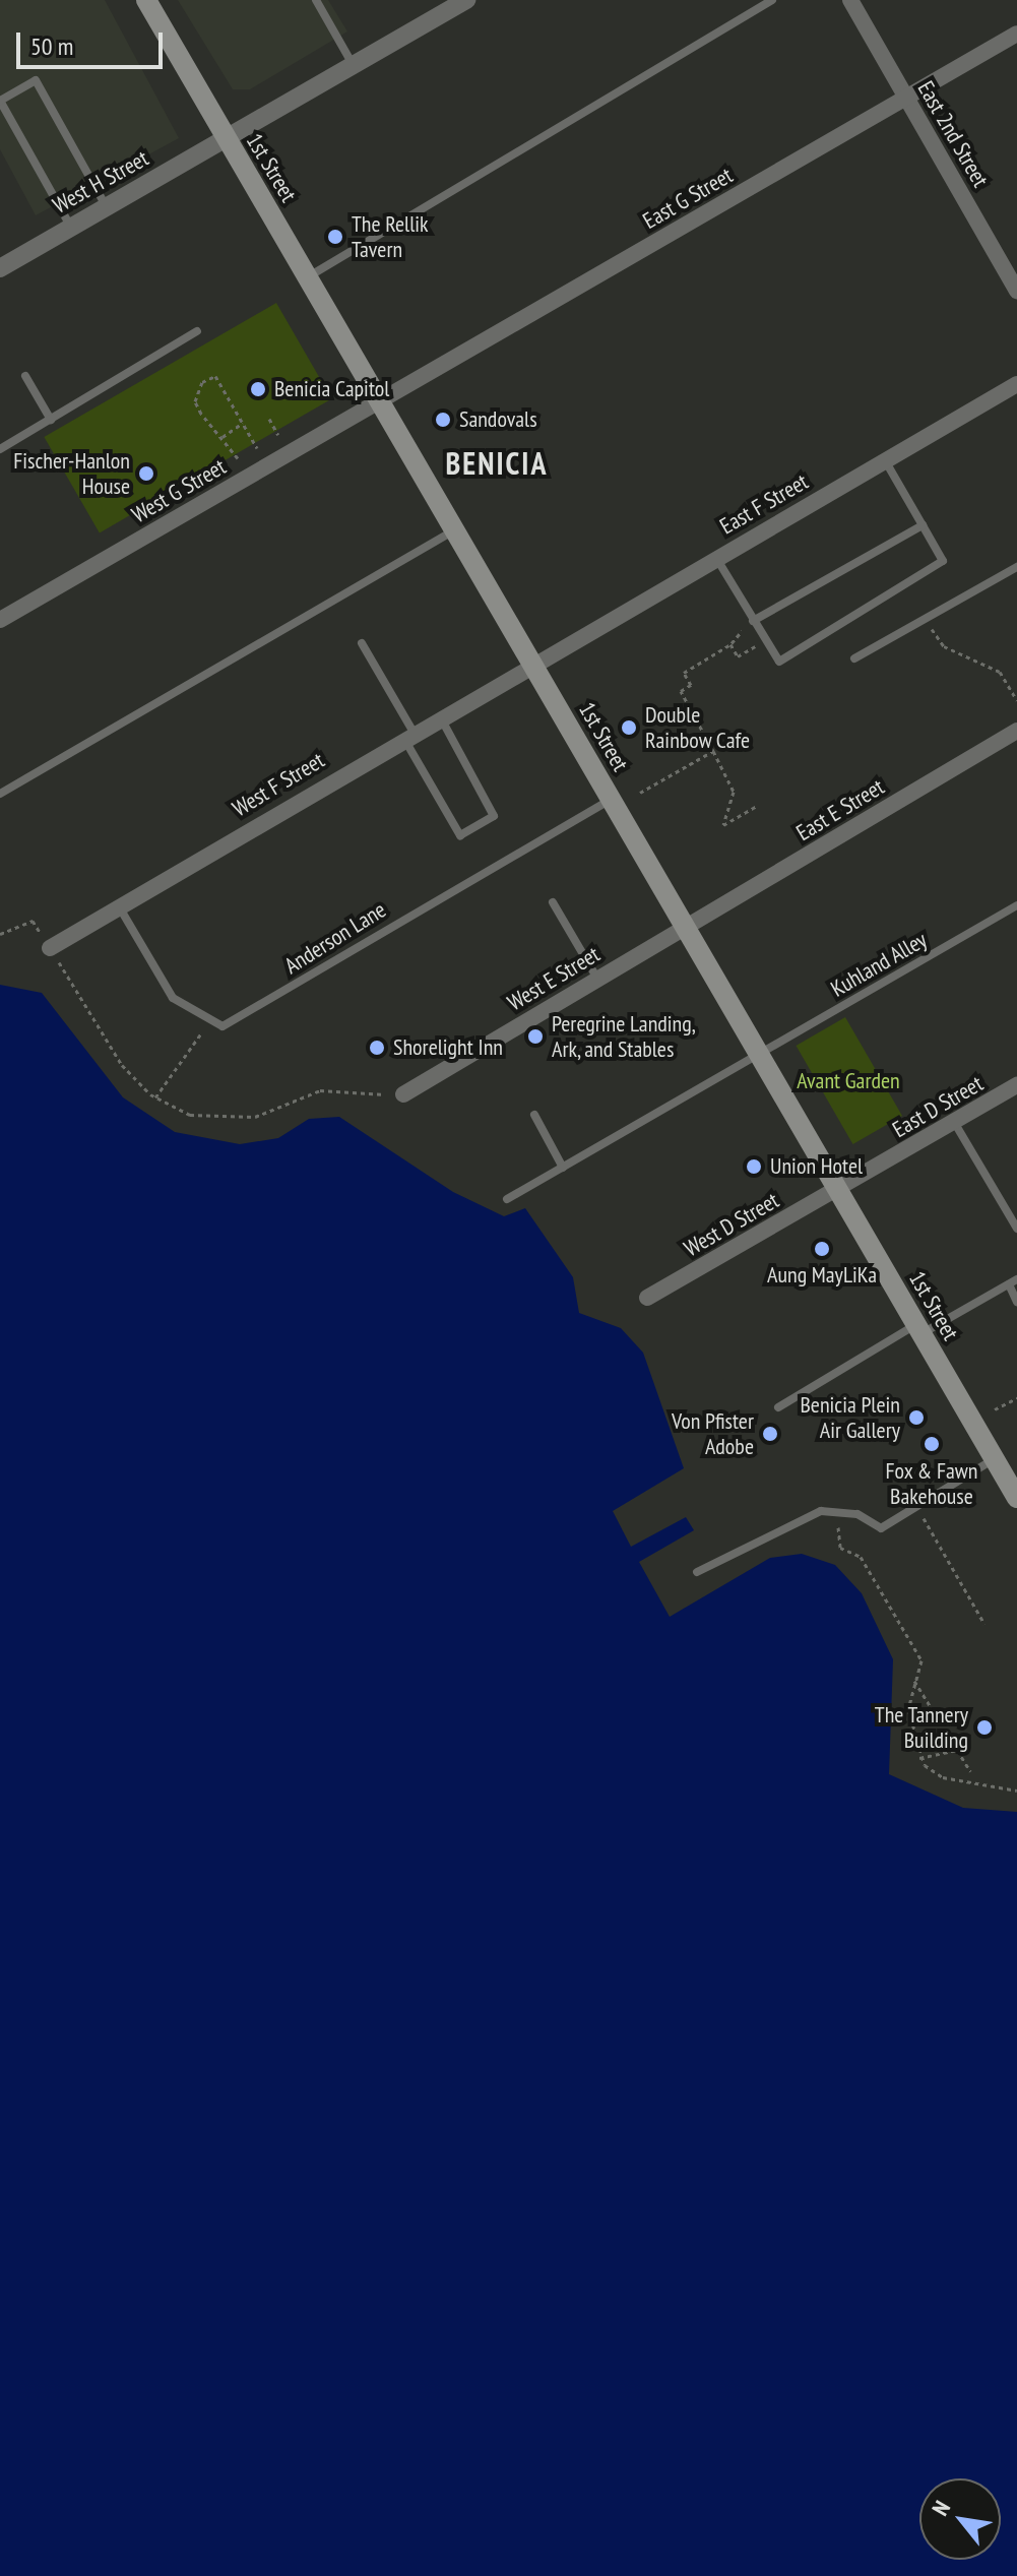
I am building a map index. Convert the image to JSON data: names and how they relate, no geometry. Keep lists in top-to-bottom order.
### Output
{
  "streets": {
    "main road": ["1st Street"],
    "street": [
      "East 2nd Street",
      "West H Street",
      "East G Street",
      "West G Street",
      "East F Street",
      "West F Street",
      "East E Street",
      "West E Street",
      "East D Street",
      "West D Street"
    ],
    "lane": ["Anderson Lane", "Kuhland Alley"]
  },
  "crossings": [
    ["East 2nd Street", "East G Street"],
    ["1st Street", "West H Street"],
    ["1st Street", "East G Street"],
    ["1st Street", "West G Street"],
    ["1st Street", "East F Street"],
    ["1st Street", "West F Street"],
    ["1st Street", "East E Street"],
    ["1st Street", "Anderson Lane"],
    ["1st Street", "Kuhland Alley"],
    ["1st Street", "West E Street"],
    ["1st Street", "East D Street"],
    ["1st Street", "West D Street"],
    ["East G Street", "West G Street"],
    ["East F Street", "West F Street"],
    ["West F Street", "Anderson Lane"],
    ["East E Street", "West E Street"],
    ["East D Street", "West D Street"]
  ],
  "districts": ["BENICIA"],
  "parks": ["Avant Garden"],
  "places": [
    "The Rellik Tavern",
    "Benicia Capitol",
    "Sandovals",
    "Fischer-Hanlon House",
    "Double Rainbow Cafe",
    "Peregrine Landing, Ark, and Stables",
    "Shorelight Inn",
    "Union Hotel",
    "Aung MayLiKa",
    "Benicia Plein Air Gallery",
    "Von Pfister Adobe",
    "Fox & Fawn Bakehouse",
    "The Tannery Building"
  ],
  "scale_bar": "50 m",
  "north": "top left"
}
